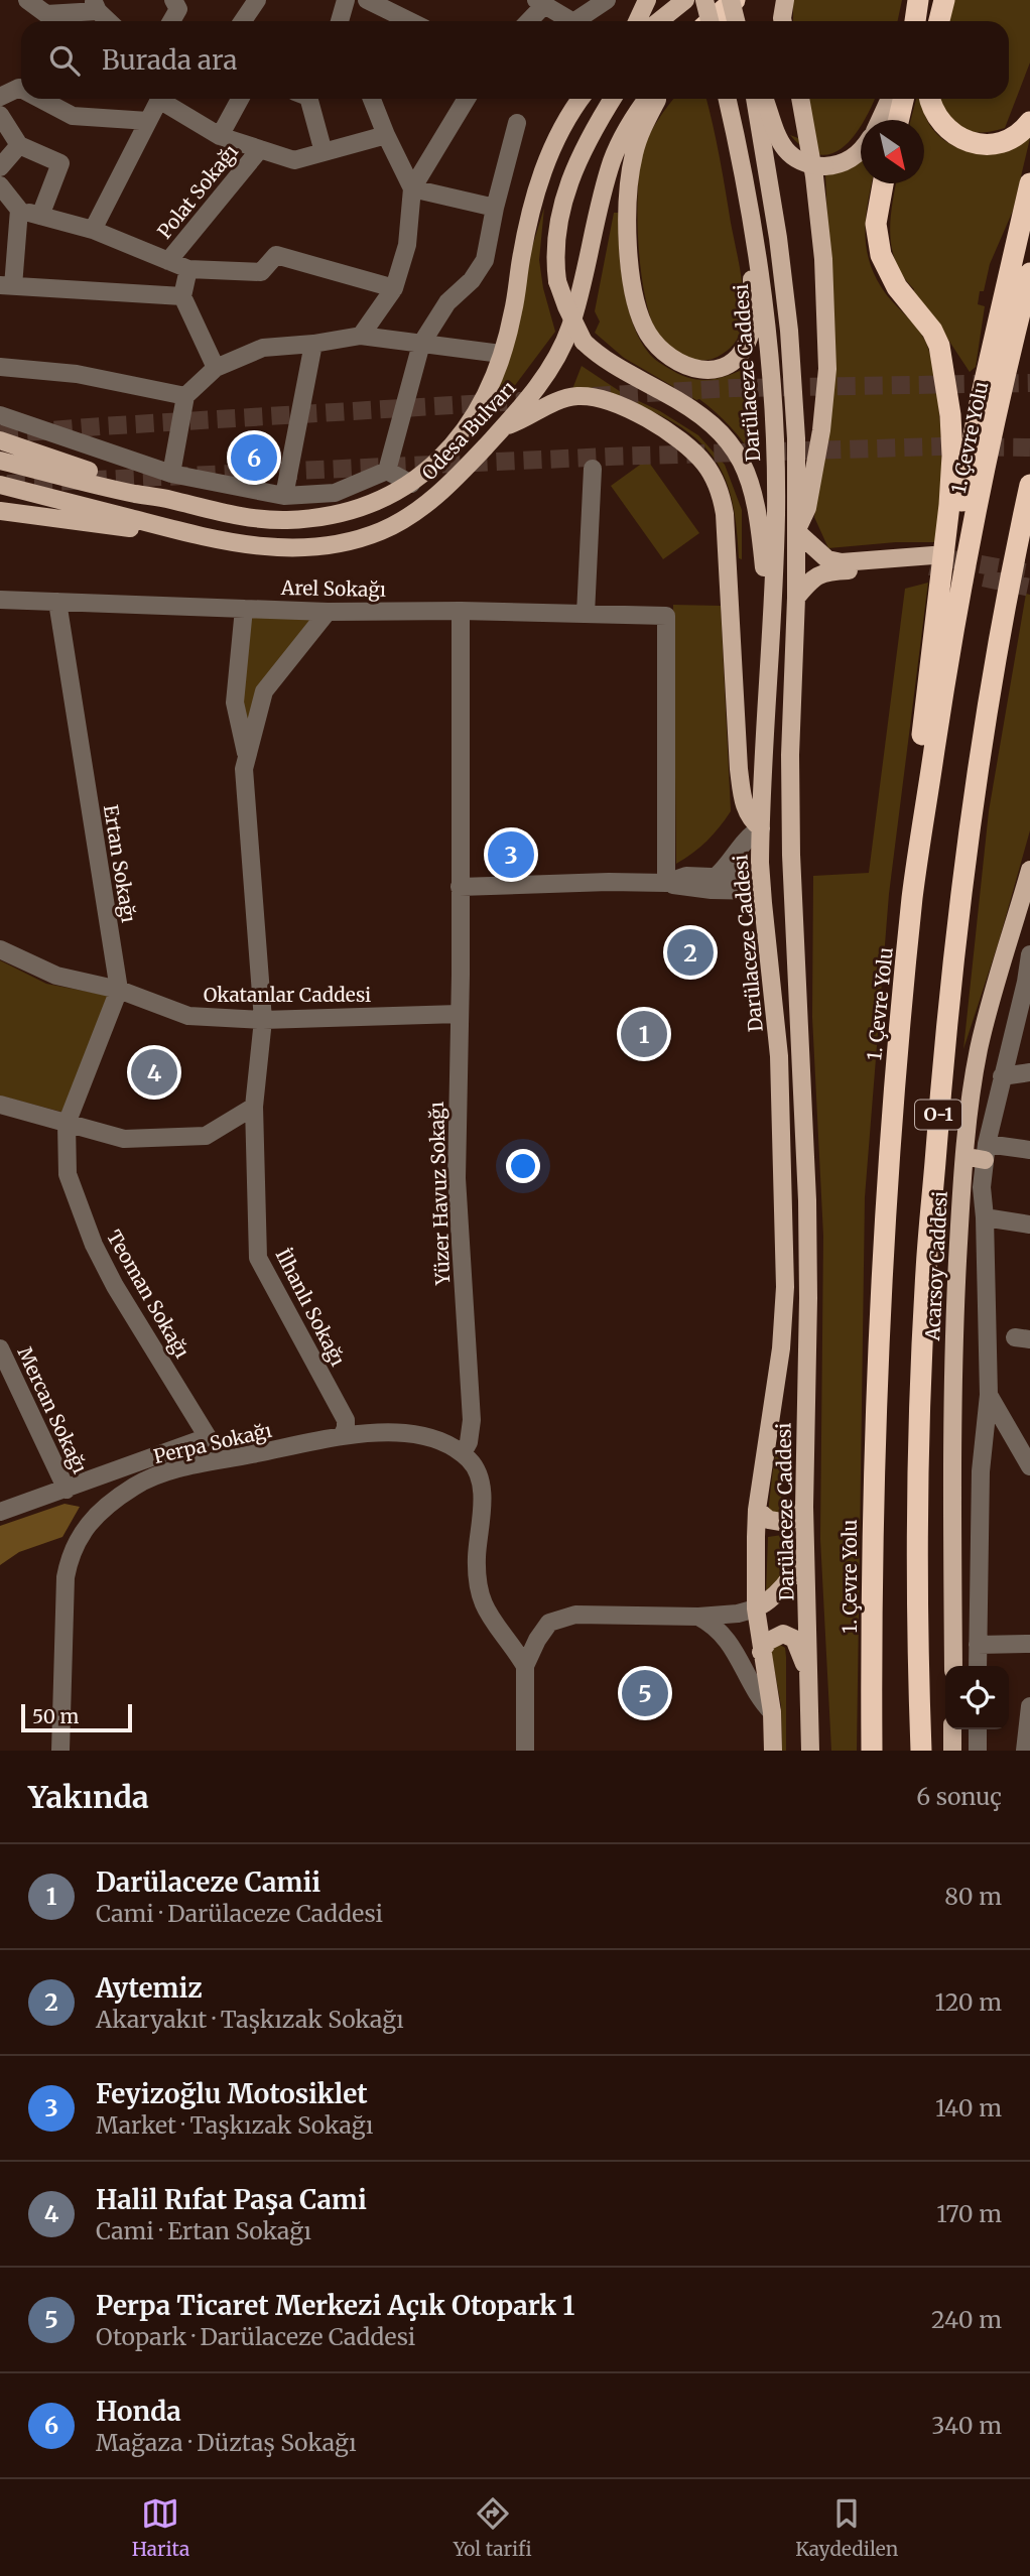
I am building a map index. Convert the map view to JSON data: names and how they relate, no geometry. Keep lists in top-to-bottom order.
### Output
{
  "streets": {
    "highway": ["1. Çevre Yolu", "O-1"],
    "main road": ["Darülaceze Caddesi", "Odesa Bulvarı", "Acarsoy Caddesi"],
    "street": [
      "Polat Sokağı",
      "Arel Sokağı",
      "Ertan Sokağı",
      "Okatanlar Caddesi",
      "Yüzer Havuz Sokağı",
      "Teoman Sokağı",
      "İlhanlı Sokağı",
      "Mercan Sokağı",
      "Perpa Sokağı"
    ]
  },
  "crossings": [
    ["Arel Sokağı", "Ertan Sokağı"],
    ["Arel Sokağı", "Yüzer Havuz Sokağı"],
    ["Ertan Sokağı", "Okatanlar Caddesi"],
    ["Okatanlar Caddesi", "Yüzer Havuz Sokağı"],
    ["Okatanlar Caddesi", "İlhanlı Sokağı"],
    ["Yüzer Havuz Sokağı", "Perpa Sokağı"],
    ["Teoman Sokağı", "Mercan Sokağı"],
    ["İlhanlı Sokağı", "Perpa Sokağı"]
  ],
  "scale_bar": "50 m",
  "north": "bottom right",
  "page": {
    "search": "Burada ara",
    "pins": [
      "6",
      "3",
      "2",
      "1",
      "4",
      "5"
    ],
    "scale": "50 m",
    "heading": ["Yakında", "6 sonuç"],
    "list": [
      {
        "mark": "1",
        "name": "Darülaceze Camii",
        "note": "Cami · Darülaceze Caddesi",
        "value": "80 m"
      },
      {
        "mark": "2",
        "name": "Aytemiz",
        "note": "Akaryakıt · Taşkızak Sokağı",
        "value": "120 m"
      },
      {
        "mark": "3",
        "name": "Feyizoğlu Motosiklet",
        "note": "Market · Taşkızak Sokağı",
        "value": "140 m"
      },
      {
        "mark": "4",
        "name": "Halil Rıfat Paşa Cami",
        "note": "Cami · Ertan Sokağı",
        "value": "170 m"
      },
      {
        "mark": "5",
        "name": "Perpa Ticaret Merkezi Açık Otopark 1",
        "note": "Otopark · Darülaceze Caddesi",
        "value": "240 m"
      },
      {
        "mark": "6",
        "name": "Honda",
        "note": "Mağaza · Düztaş Sokağı",
        "value": "340 m"
      }
    ],
    "nav": ["Harita", "Yol tarifi", "Kaydedilen"]
  }
}
